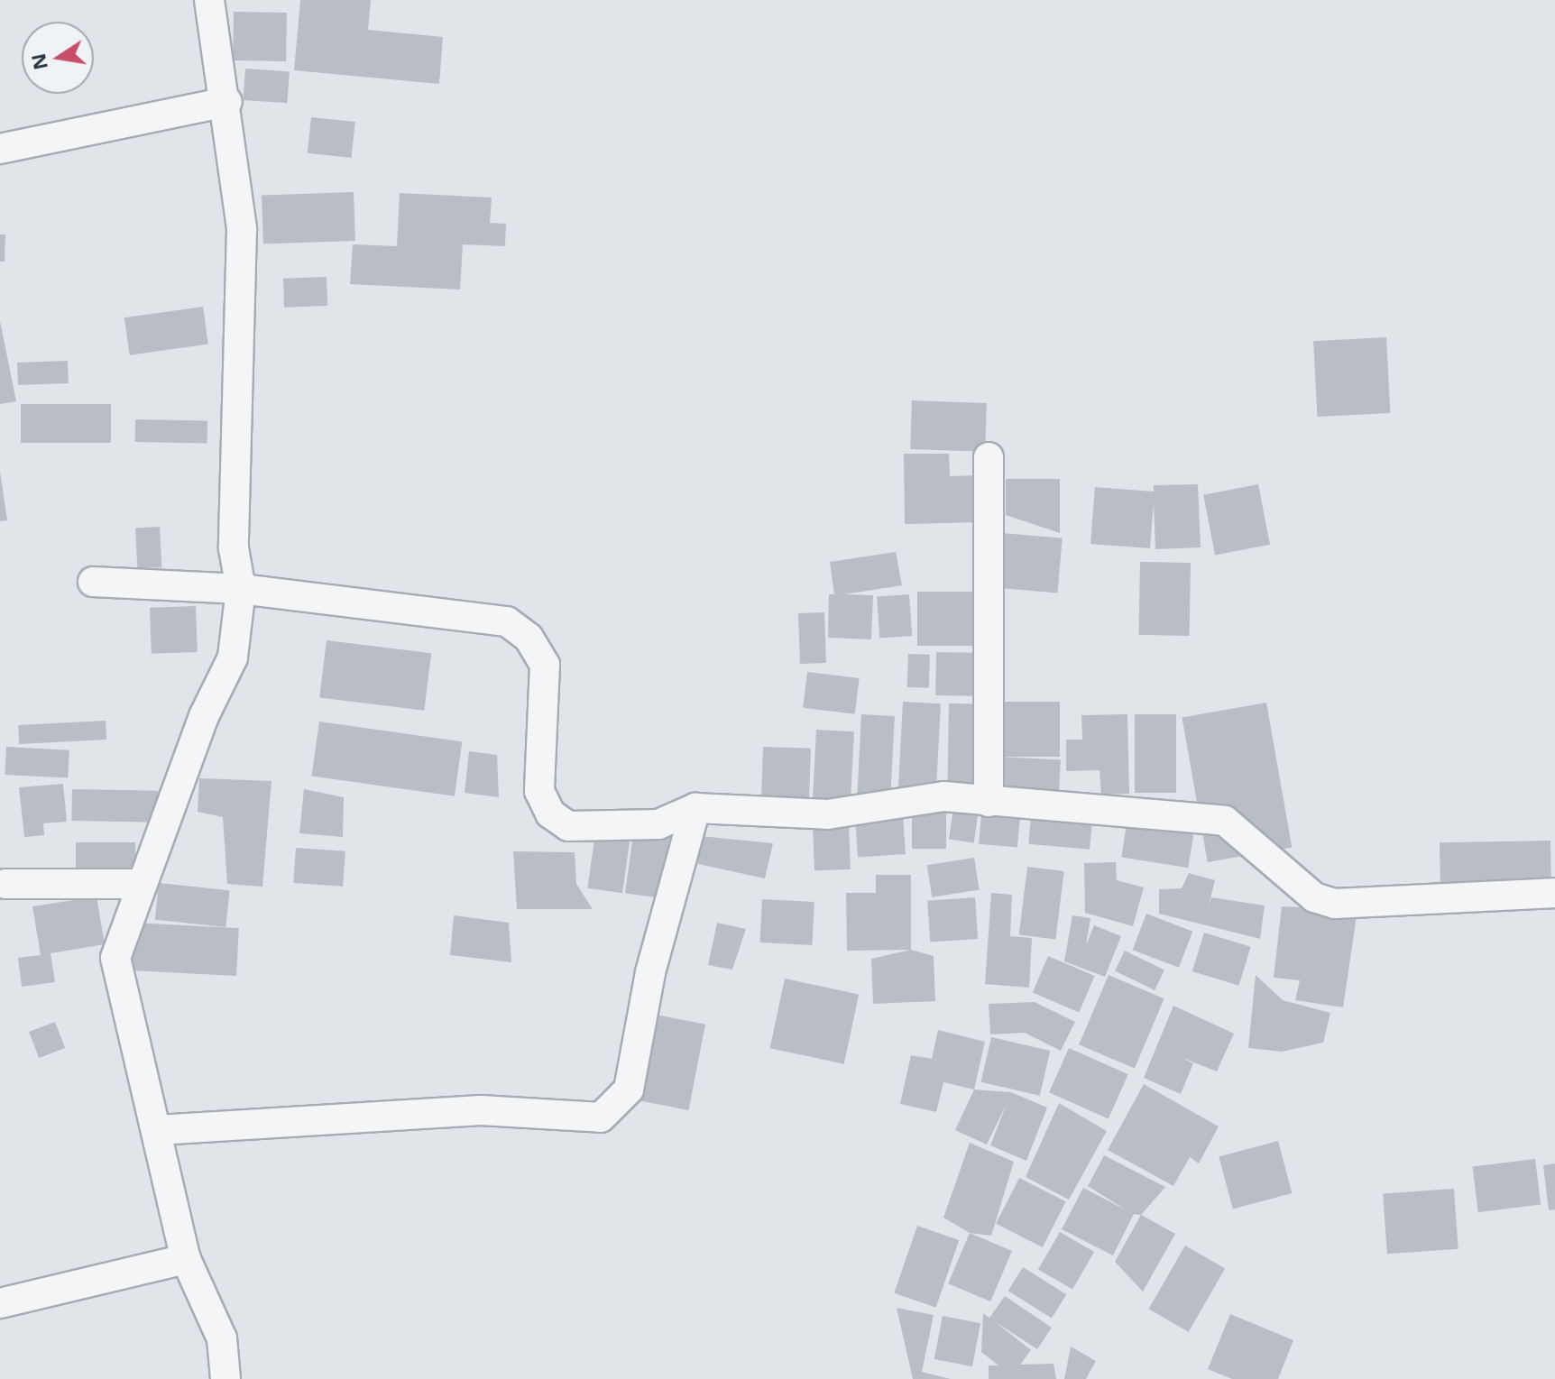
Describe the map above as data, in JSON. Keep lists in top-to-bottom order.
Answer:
{
  "north": "left"
}
